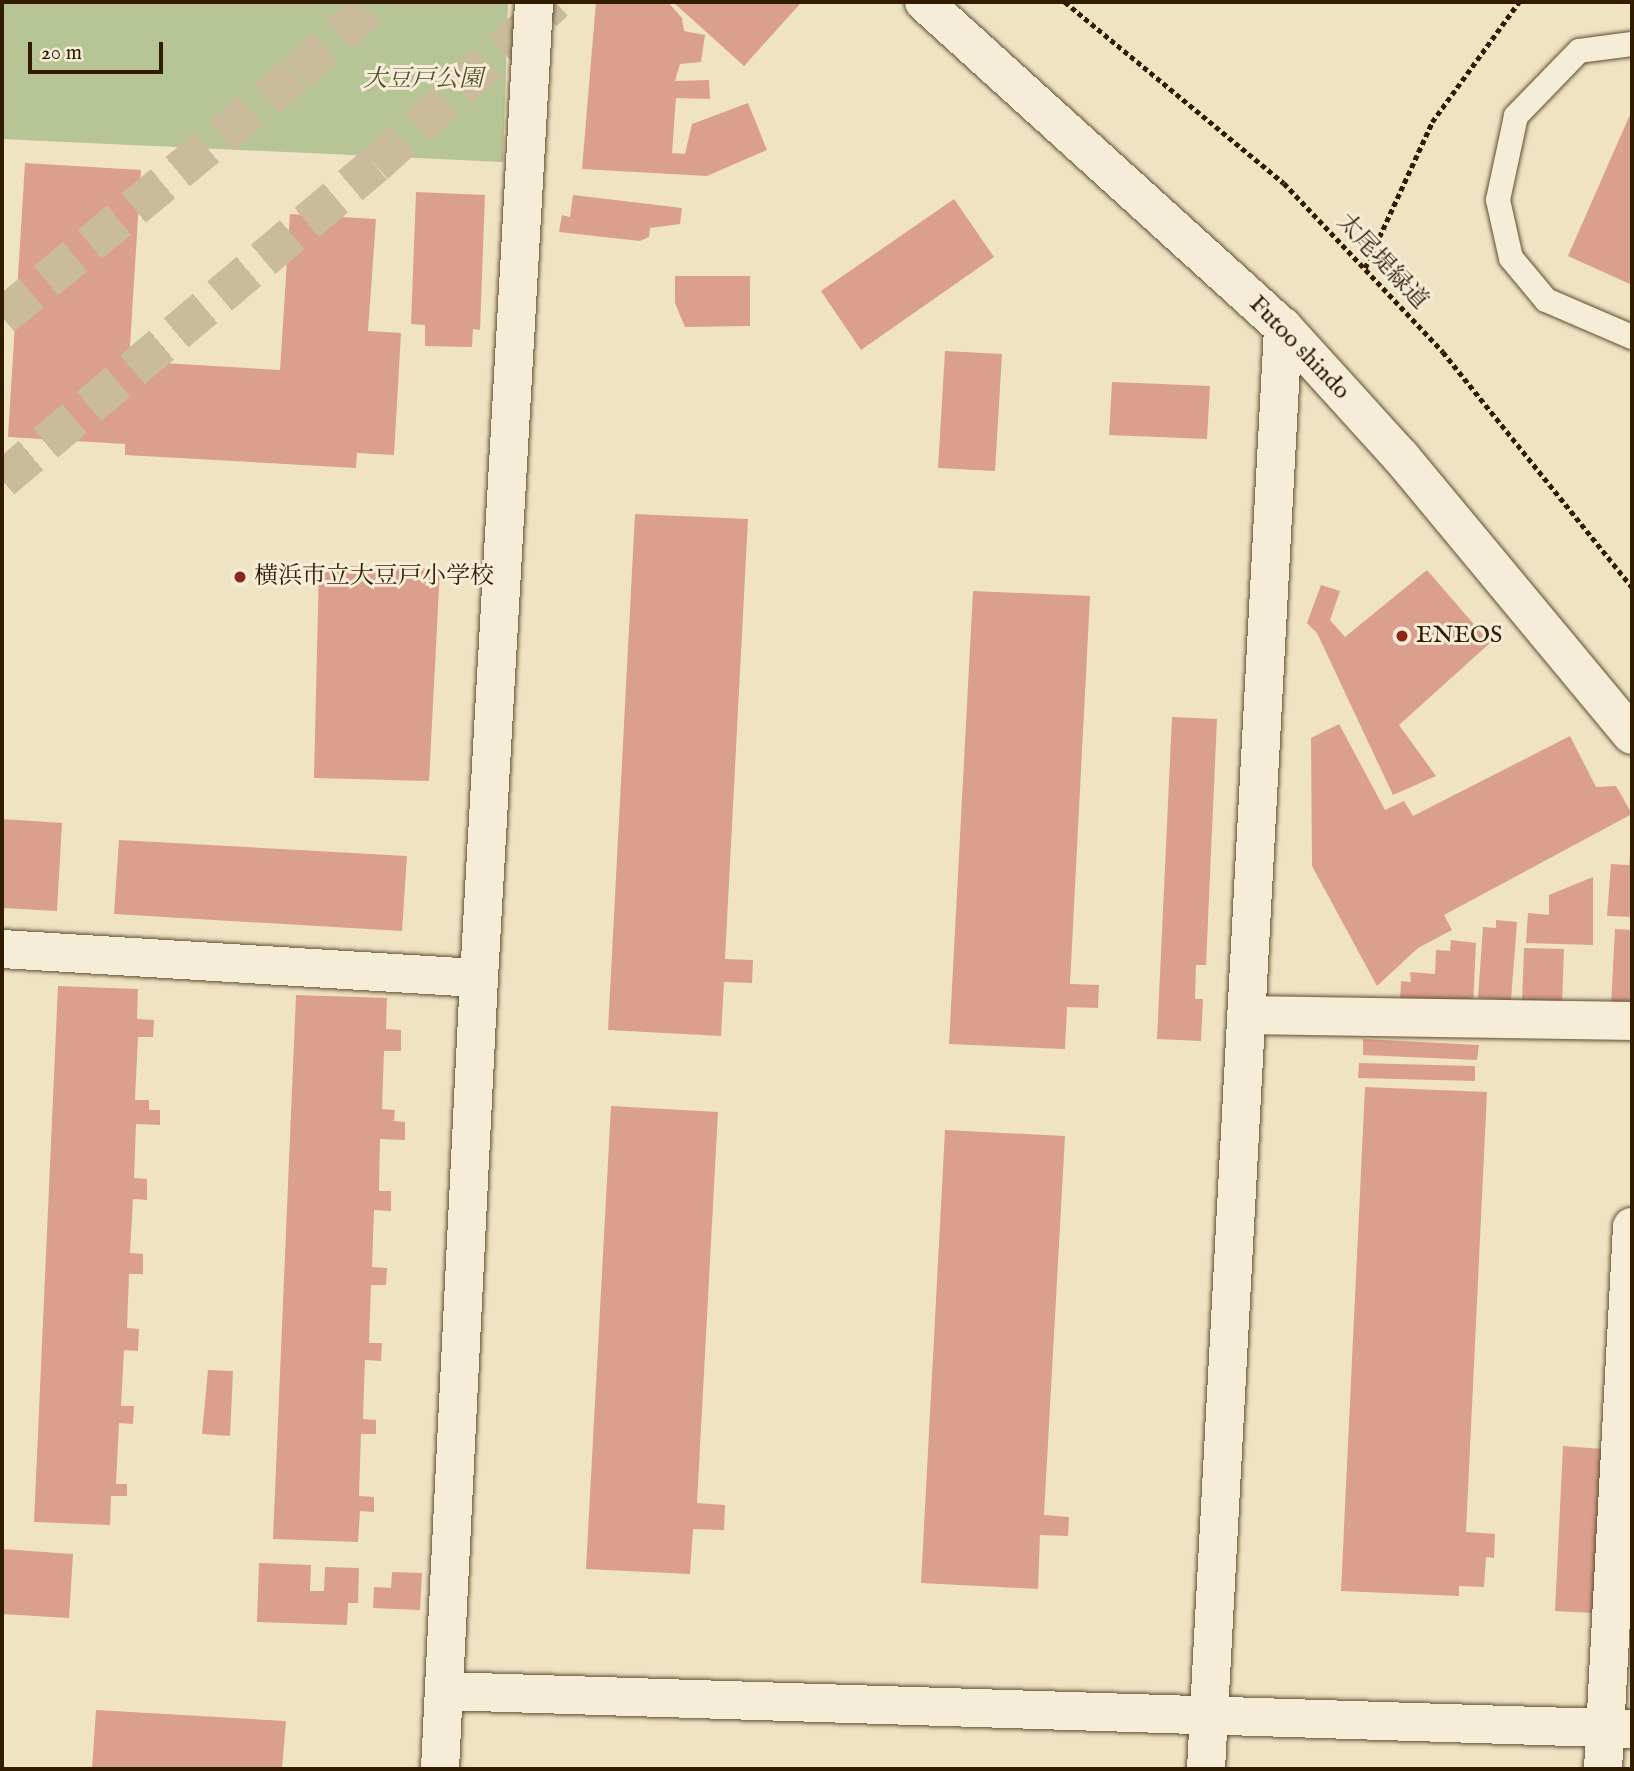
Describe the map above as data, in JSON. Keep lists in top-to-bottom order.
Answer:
{
  "streets": {
    "street": ["Futoo shindo"],
    "path": ["太尾堤緑道"]
  },
  "parks": ["大豆戸公園"],
  "places": ["横浜市立大豆戸小学校", "ENEOS"],
  "scale_bar": "20 m"
}
